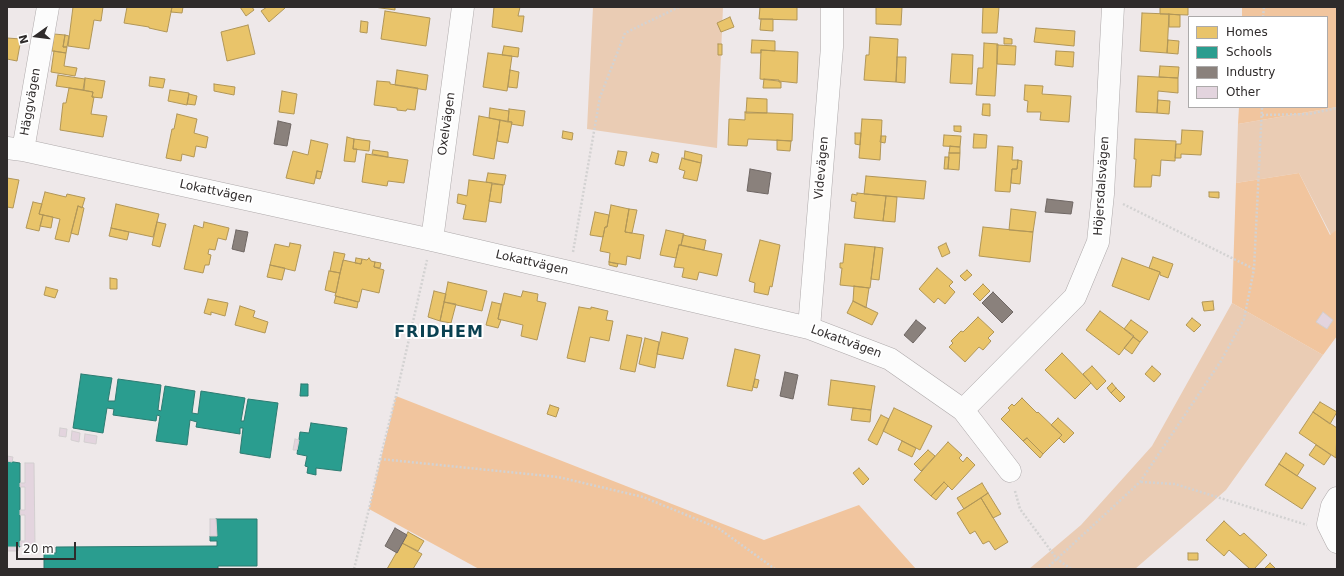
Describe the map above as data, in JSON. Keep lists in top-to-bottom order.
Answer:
{
  "streets": {
    "street": [
      "Häggvägen",
      "Oxelvägen",
      "Videvägen",
      "Höjersdalsvägen",
      "Lokattvägen"
    ]
  },
  "crossings": [
    ["Häggvägen", "Lokattvägen"],
    ["Oxelvägen", "Lokattvägen"],
    ["Videvägen", "Lokattvägen"],
    ["Höjersdalsvägen", "Lokattvägen"]
  ],
  "districts": ["FRIDHEM"],
  "legend": [
    "Homes",
    "Schools",
    "Industry",
    "Other"
  ],
  "scale_bar": "20 m",
  "north": "left"
}
